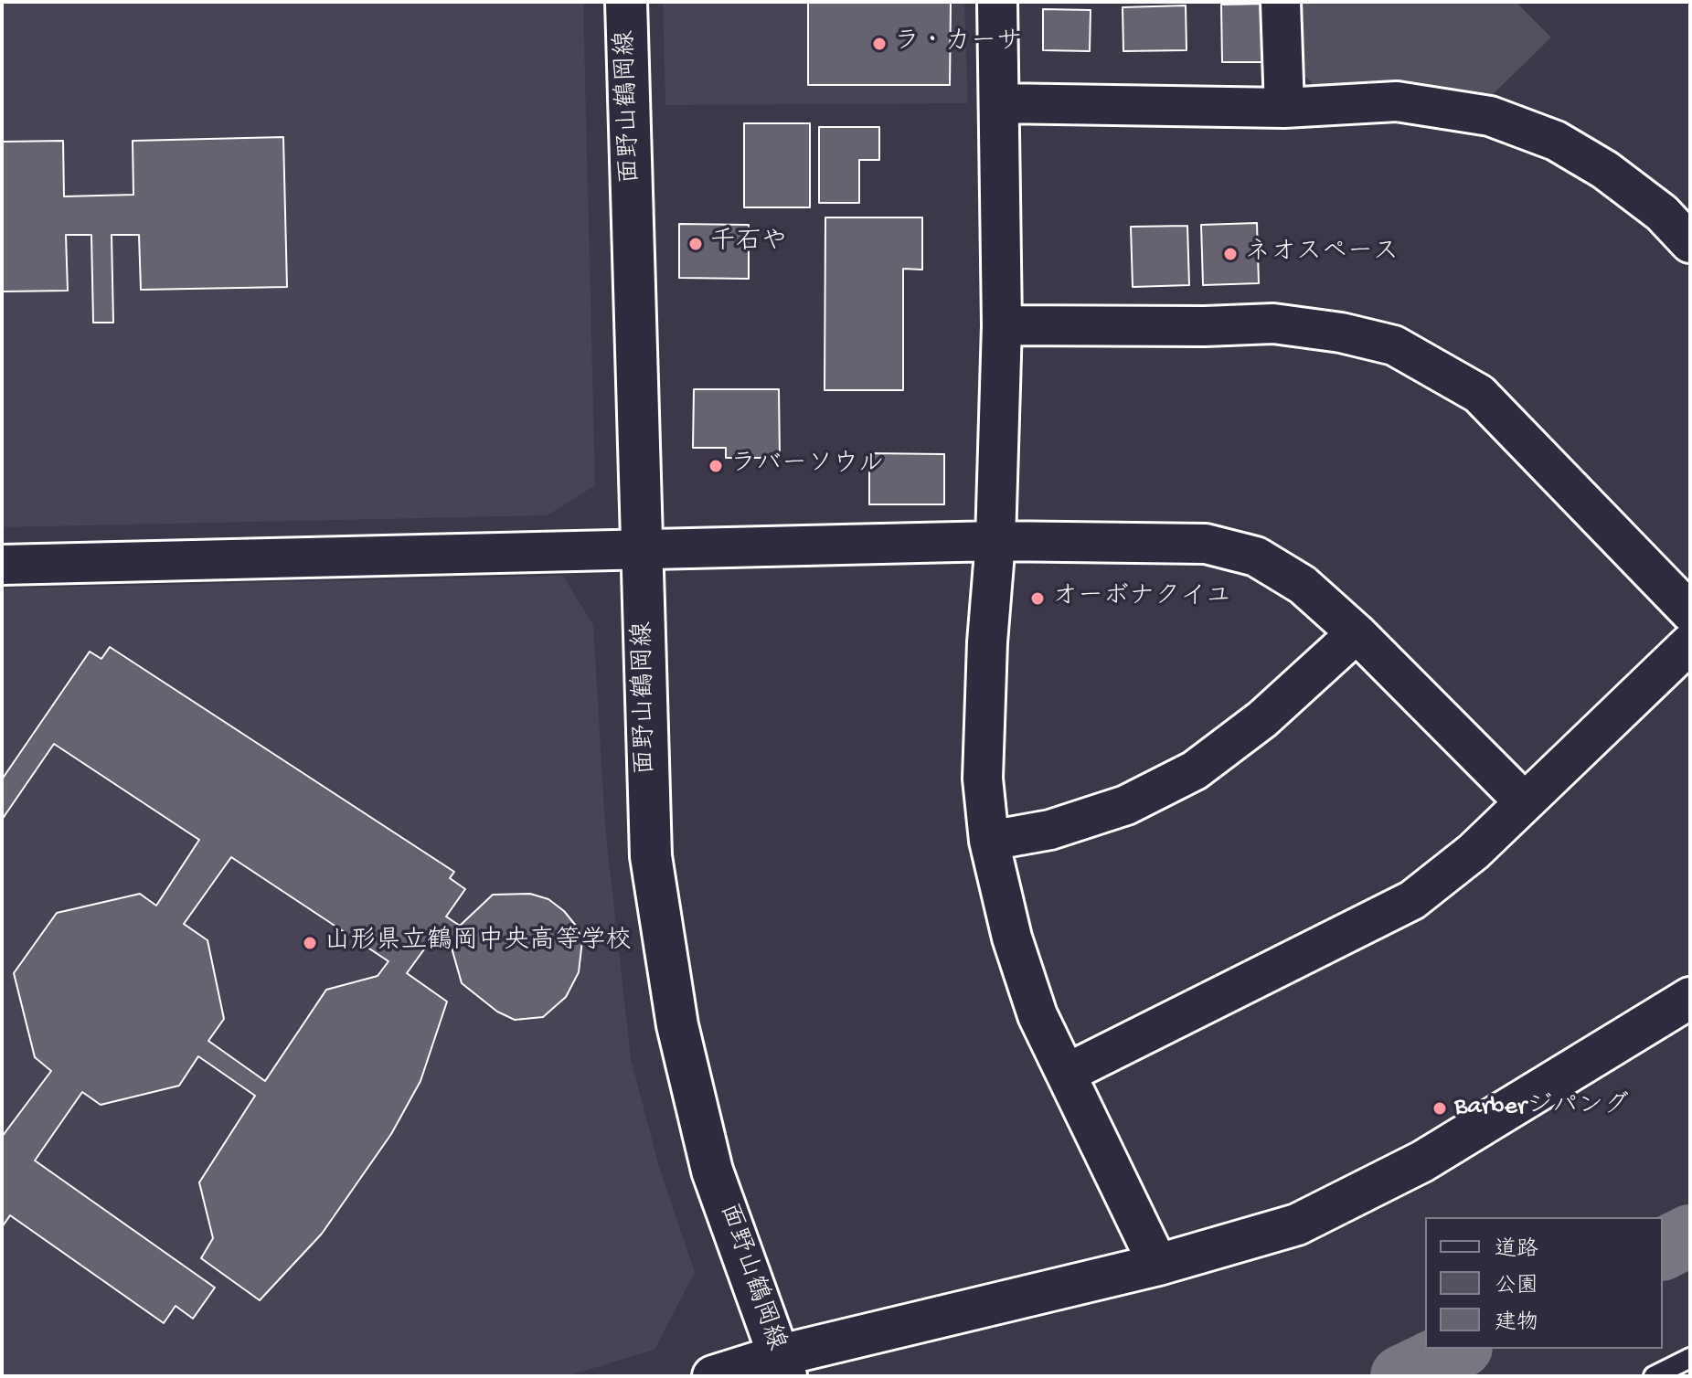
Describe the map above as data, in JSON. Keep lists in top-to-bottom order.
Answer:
{
  "streets": {
    "main road": ["面野山鶴岡線"]
  },
  "places": [
    "ラ・カーサ",
    "千石や",
    "ネオスペース",
    "ラバーソウル",
    "オーボナクイユ",
    "山形県立鶴岡中央高等学校",
    "Barberジパング"
  ],
  "legend": ["道路", "公園", "建物"]
}
